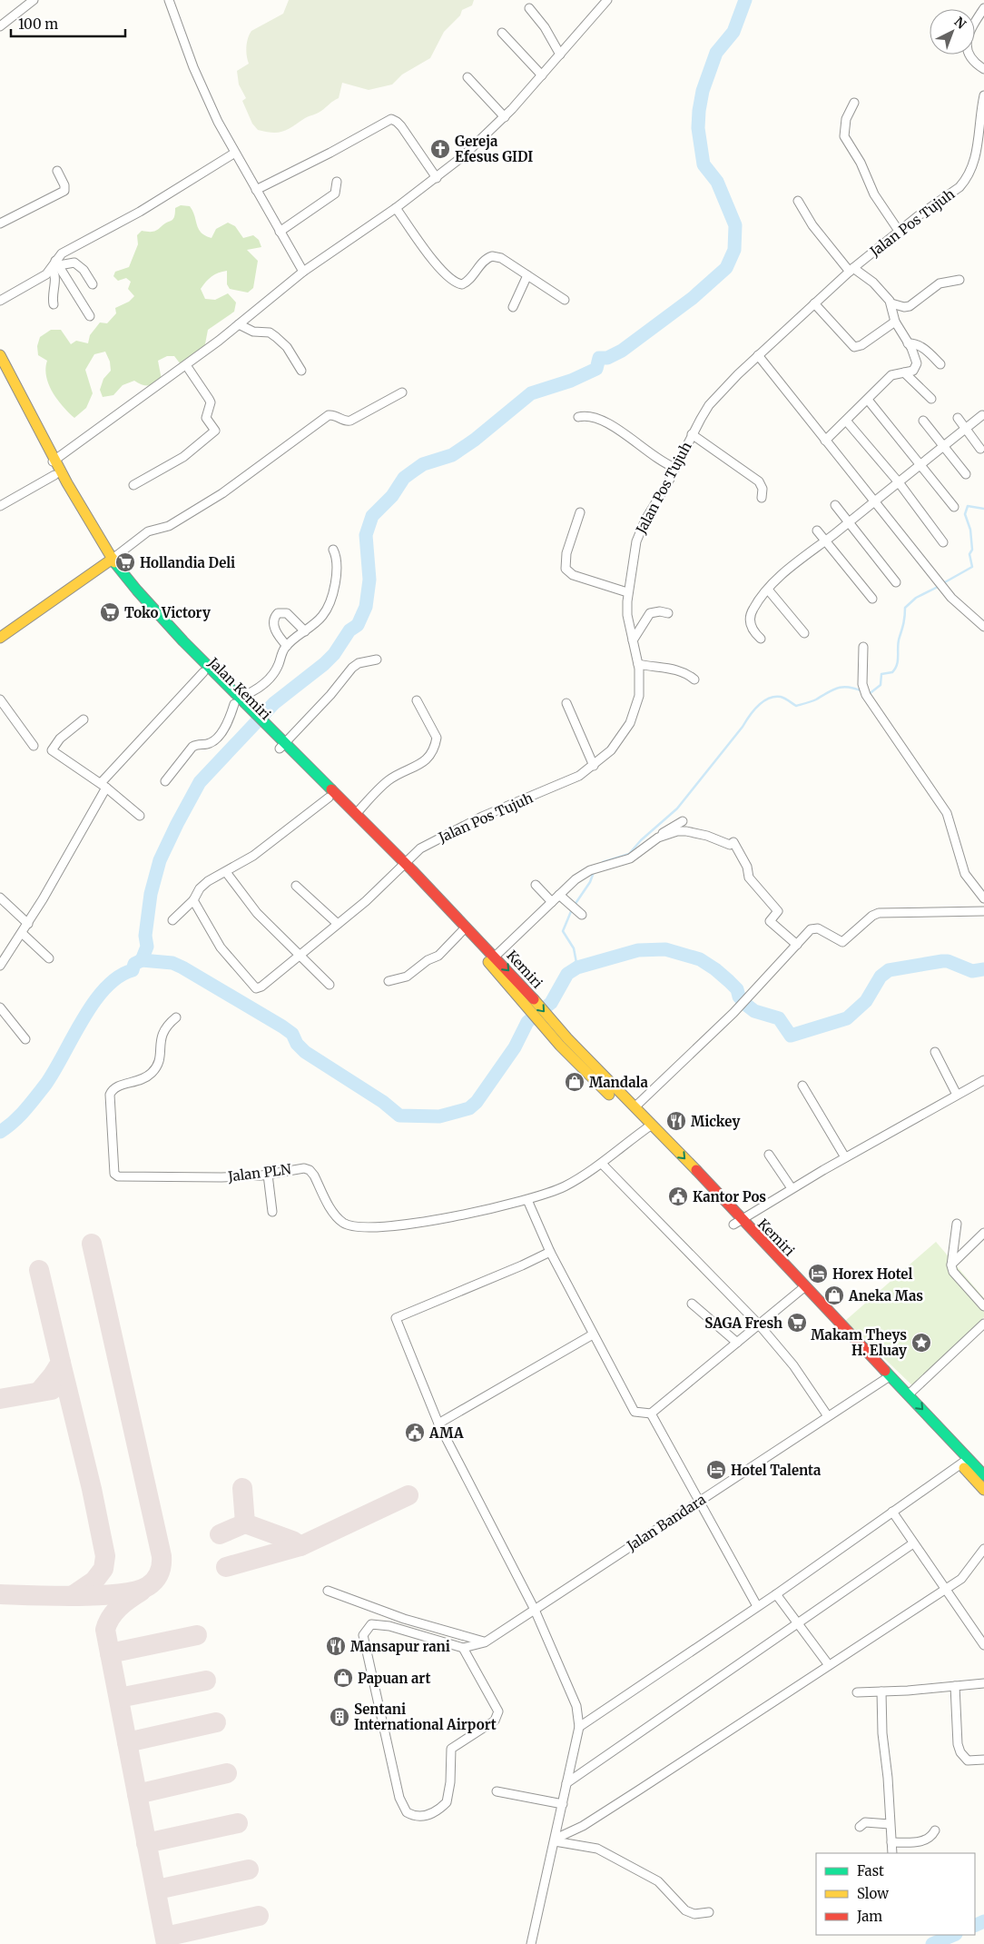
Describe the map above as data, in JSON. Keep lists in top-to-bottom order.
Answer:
{
  "streets": {
    "main road": ["Jalan Kemiri", "Kemiri"],
    "street": ["Jalan Pos Tujuh", "Jalan PLN", "Jalan Bandara"]
  },
  "crossings": [
    ["Jalan Pos Tujuh", "Jalan Kemiri"],
    ["Jalan Kemiri", "Kemiri"],
    ["Kemiri", "Jalan PLN"],
    ["Kemiri", "Jalan Bandara"]
  ],
  "places": {
    "church": ["Gereja Efesus GIDI"],
    "supermarket": ["Hollandia Deli", "Toko Victory", "SAGA Fresh"],
    "shop": ["Mandala", "Aneka Mas", "Papuan art"],
    "restaurant": ["Mickey", "Mansapur rani"],
    "public building": ["Kantor Pos", "AMA"],
    "hotel": ["Horex Hotel", "Hotel Talenta"],
    "place": ["Makam Theys H. Eluay"],
    "building": ["Sentani International Airport"]
  },
  "legend": ["Fast", "Slow", "Jam"],
  "scale_bar": "100 m",
  "north": "top right"
}
